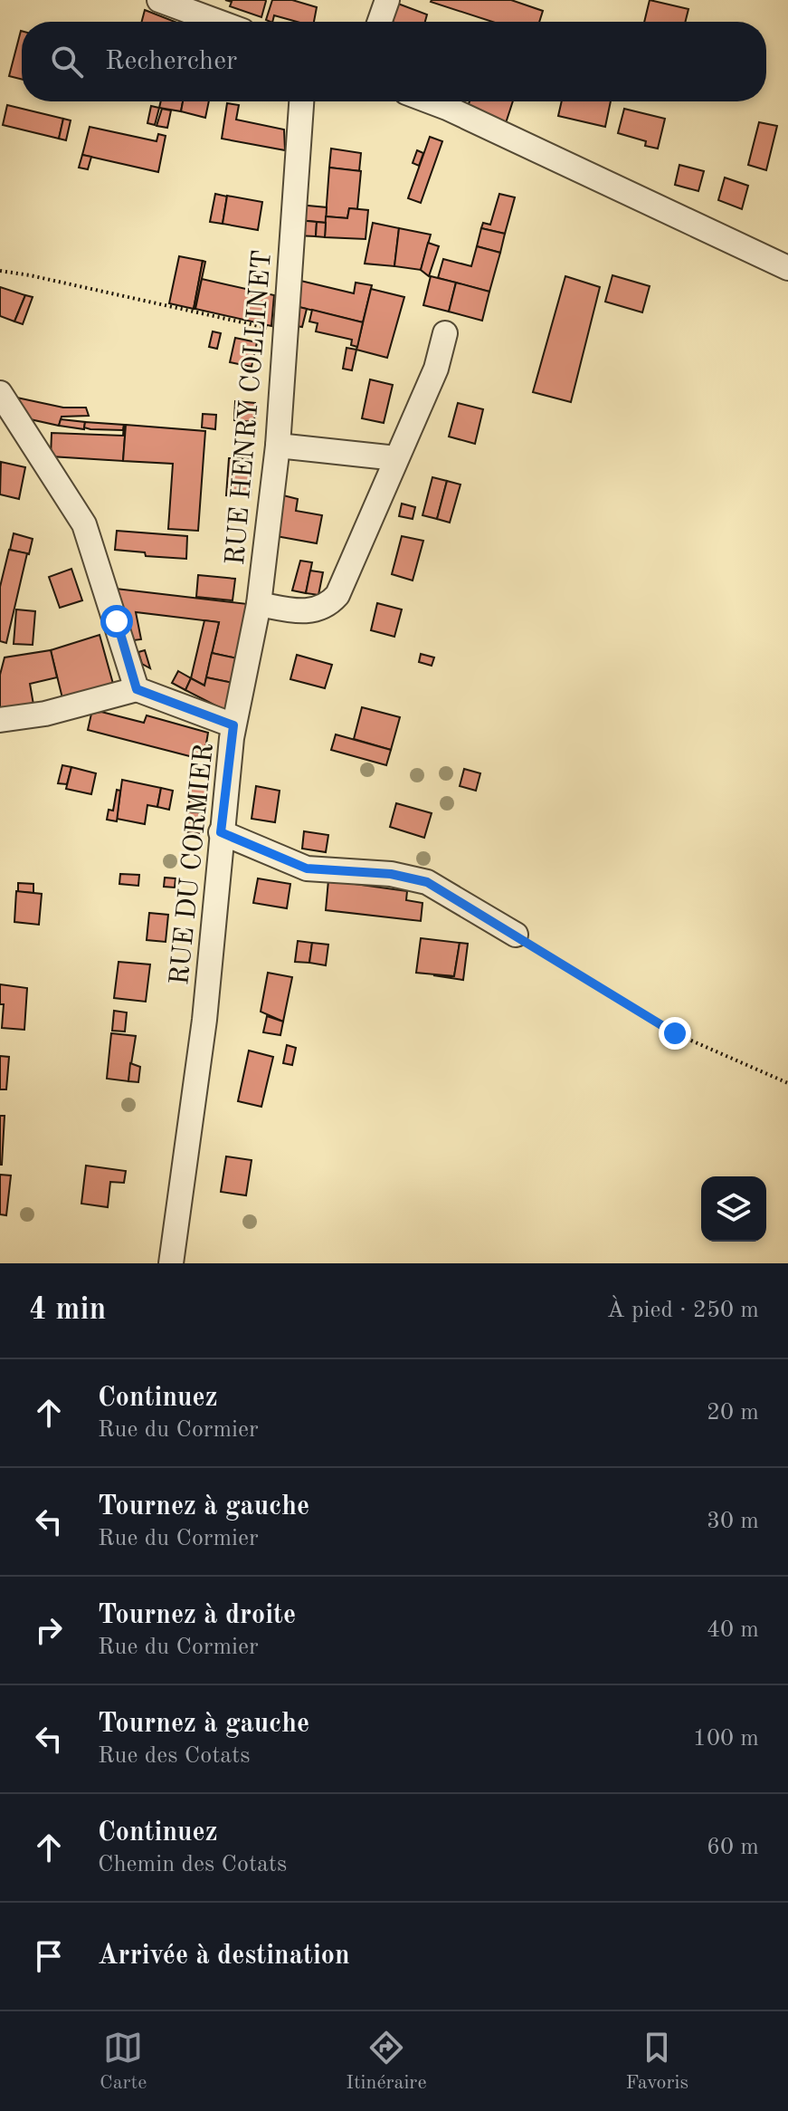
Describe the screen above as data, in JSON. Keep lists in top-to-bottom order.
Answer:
{
  "streets": {
    "street": ["RUE HENRY COLLINET", "RUE DU CORMIER"]
  },
  "crossings": [
    ["RUE HENRY COLLINET", "RUE DU CORMIER"]
  ],
  "page": {
    "search": "Rechercher",
    "heading": ["4 min", "À pied · 250 m"],
    "list": [
      ["Continuez", "Rue du Cormier", "20 m"],
      ["Tournez à gauche", "Rue du Cormier", "30 m"],
      ["Tournez à droite", "Rue du Cormier", "40 m"],
      ["Tournez à gauche", "Rue des Cotats", "100 m"],
      ["Continuez", "Chemin des Cotats", "60 m"],
      "Arrivée à destination"
    ],
    "nav": ["Carte", "Itinéraire", "Favoris"]
  }
}
